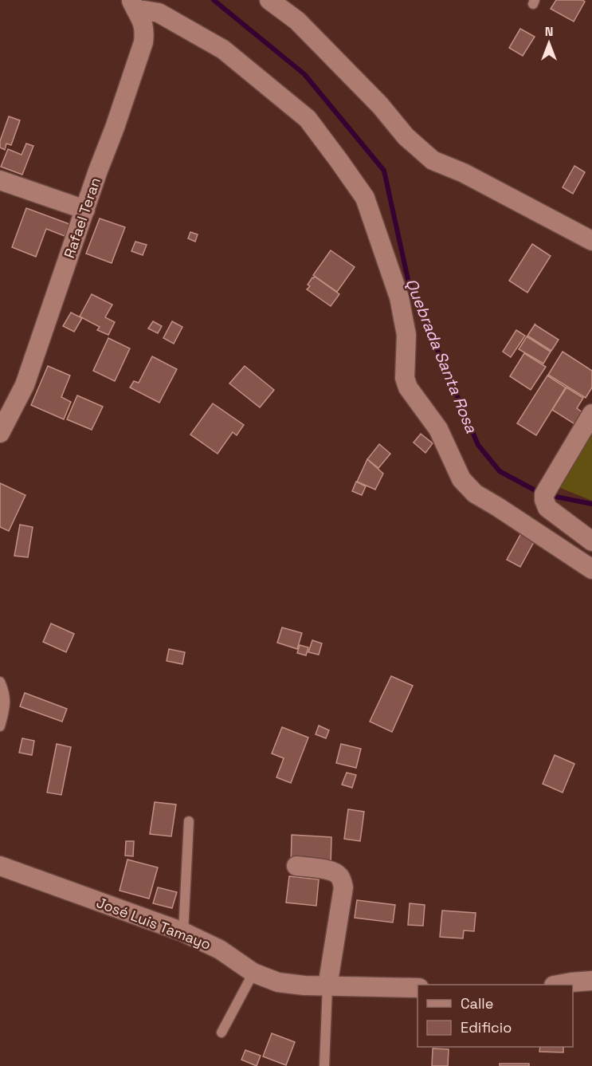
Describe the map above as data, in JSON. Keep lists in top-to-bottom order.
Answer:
{
  "streets": {
    "street": ["Rafael Teran", "José Luis Tamayo"]
  },
  "water": ["Quebrada Santa Rosa"],
  "legend": ["Calle", "Edificio"],
  "north": "top"
}
